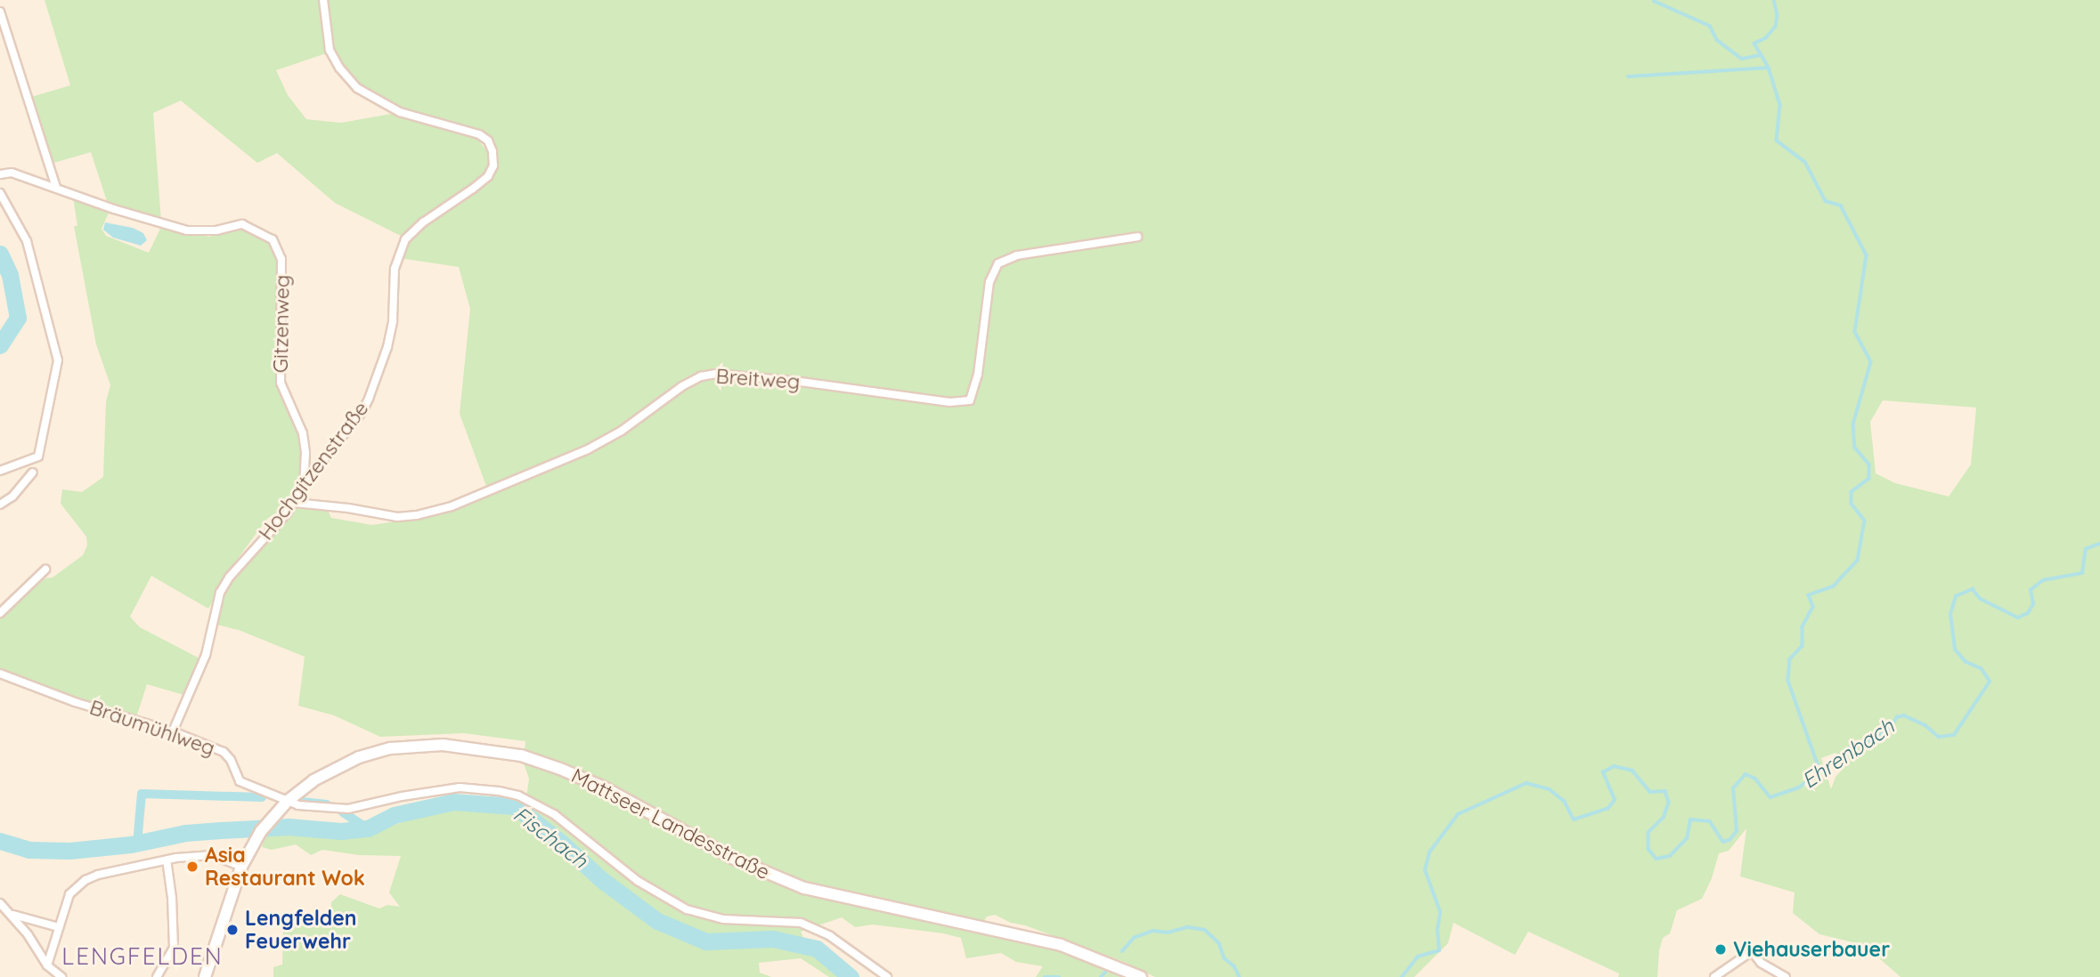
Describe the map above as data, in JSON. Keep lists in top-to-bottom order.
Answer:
{
  "streets": {
    "main road": ["Mattseer Landesstraße"],
    "street": [
      "Gitzenweg",
      "Breitweg",
      "Hochgitzenstraße",
      "Bräumühlweg"
    ]
  },
  "crossings": [
    ["Gitzenweg", "Hochgitzenstraße"],
    ["Breitweg", "Hochgitzenstraße"],
    ["Hochgitzenstraße", "Bräumühlweg"],
    ["Bräumühlweg", "Mattseer Landesstraße"]
  ],
  "districts": ["LENGFELDEN"],
  "water": ["Ehrenbach", "Fischach"],
  "places": ["Asia Restaurant Wok", "Lengfelden Feuerwehr", "Viehauserbauer"]
}
